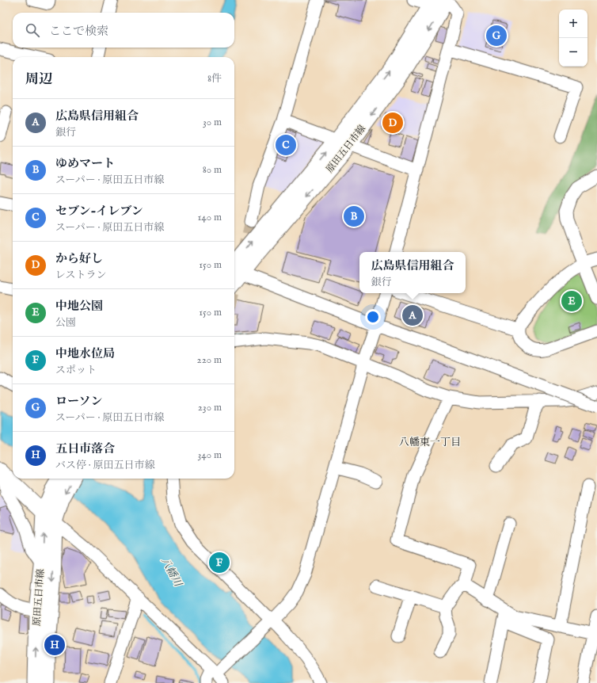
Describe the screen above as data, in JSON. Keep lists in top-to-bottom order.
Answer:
{
  "streets": {
    "main road": ["原田五日市線"]
  },
  "districts": ["八幡東一丁目"],
  "water": ["八幡川"],
  "page": {
    "map_buttons": ["+", "−"],
    "search": "ここで検索",
    "pins": [
      "G",
      "D",
      "C",
      "B",
      "E",
      "A",
      "F",
      "H"
    ],
    "heading": ["周辺", "8件"],
    "list": [
      {
        "mark": "A",
        "name": "広島県信用組合",
        "note": "銀行",
        "value": "30 m"
      },
      {
        "mark": "B",
        "name": "ゆめマート",
        "note": "スーパー · 原田五日市線",
        "value": "80 m"
      },
      {
        "mark": "C",
        "name": "セブン-イレブン",
        "note": "スーパー · 原田五日市線",
        "value": "140 m"
      },
      {
        "mark": "D",
        "name": "から好し",
        "note": "レストラン",
        "value": "150 m"
      },
      {
        "mark": "E",
        "name": "中地公園",
        "note": "公園",
        "value": "150 m"
      },
      {
        "mark": "F",
        "name": "中地水位局",
        "note": "スポット",
        "value": "220 m"
      },
      {
        "mark": "G",
        "name": "ローソン",
        "note": "スーパー · 原田五日市線",
        "value": "230 m"
      },
      {
        "mark": "H",
        "name": "五日市落合",
        "note": "バス停 · 原田五日市線",
        "value": "340 m"
      }
    ],
    "popup": ["広島県信用組合", "銀行"]
  }
}
